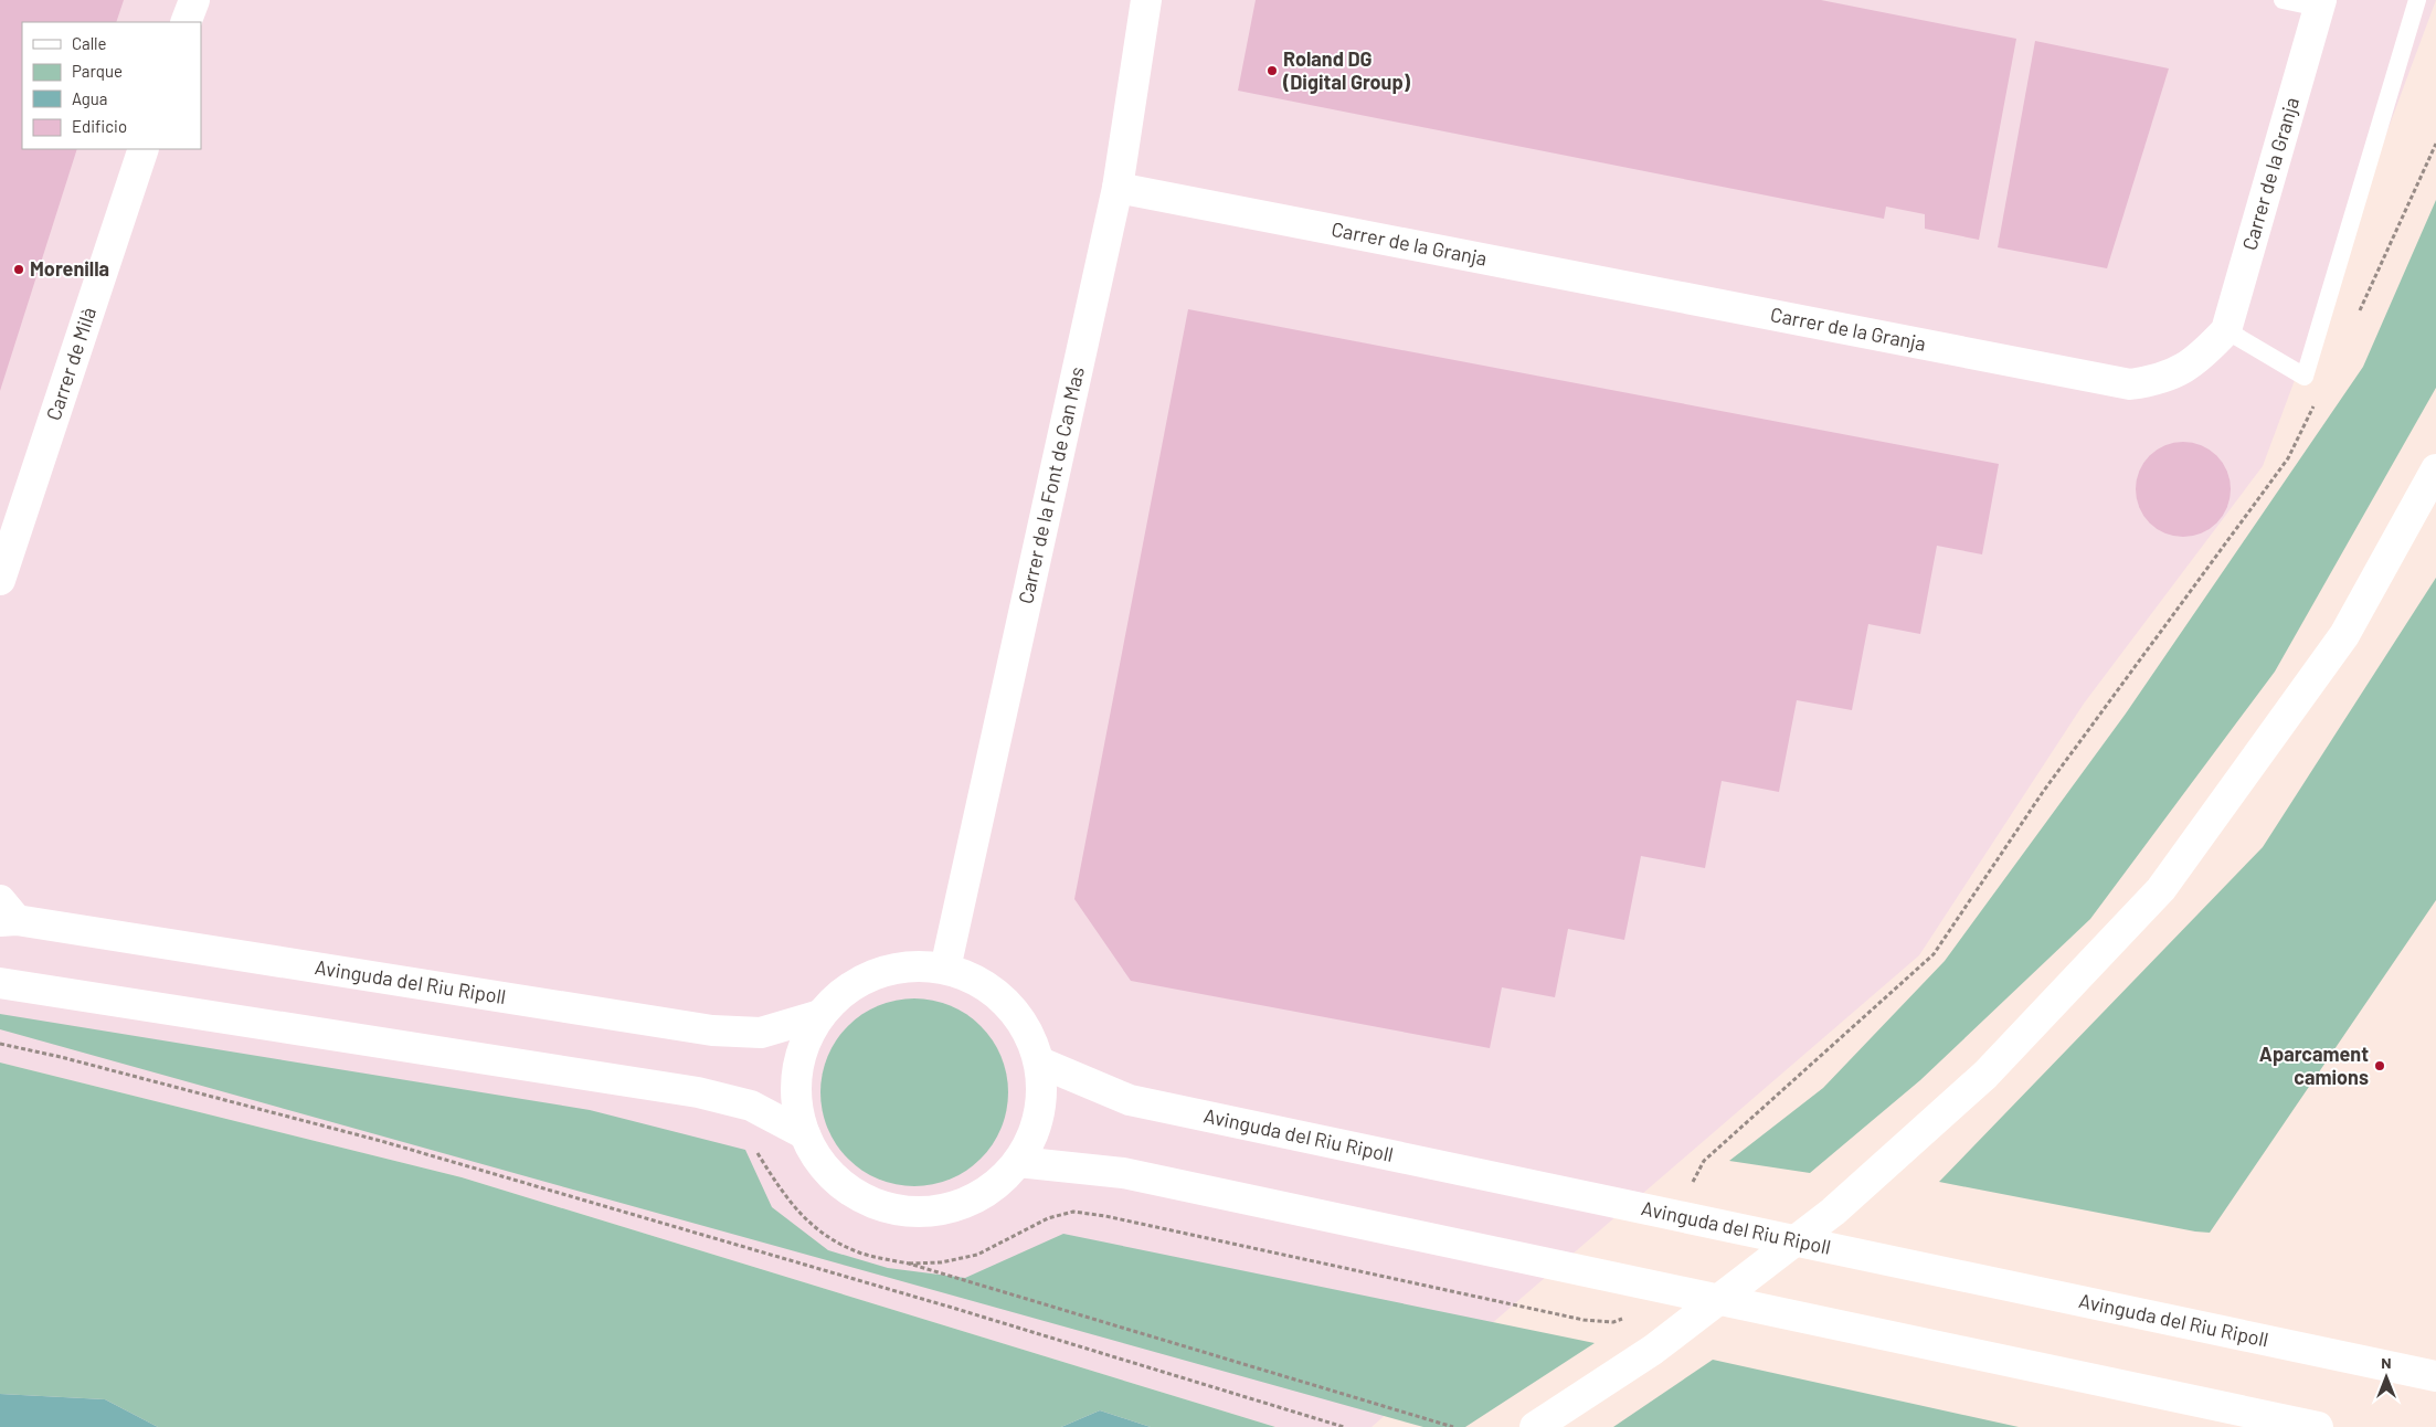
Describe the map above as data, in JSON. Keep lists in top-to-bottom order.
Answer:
{
  "streets": {
    "street": [
      "Carrer de la Granja",
      "Carrer de Milà",
      "Carrer de la Font de Can Mas",
      "Avinguda del Riu Ripoll"
    ]
  },
  "crossings": [
    ["Carrer de la Granja", "Carrer de la Font de Can Mas"]
  ],
  "places": ["Roland DG (Digital Group)", "Morenilla", "Aparcament camions"],
  "legend": [
    "Calle",
    "Parque",
    "Agua",
    "Edificio"
  ],
  "north": "top"
}
